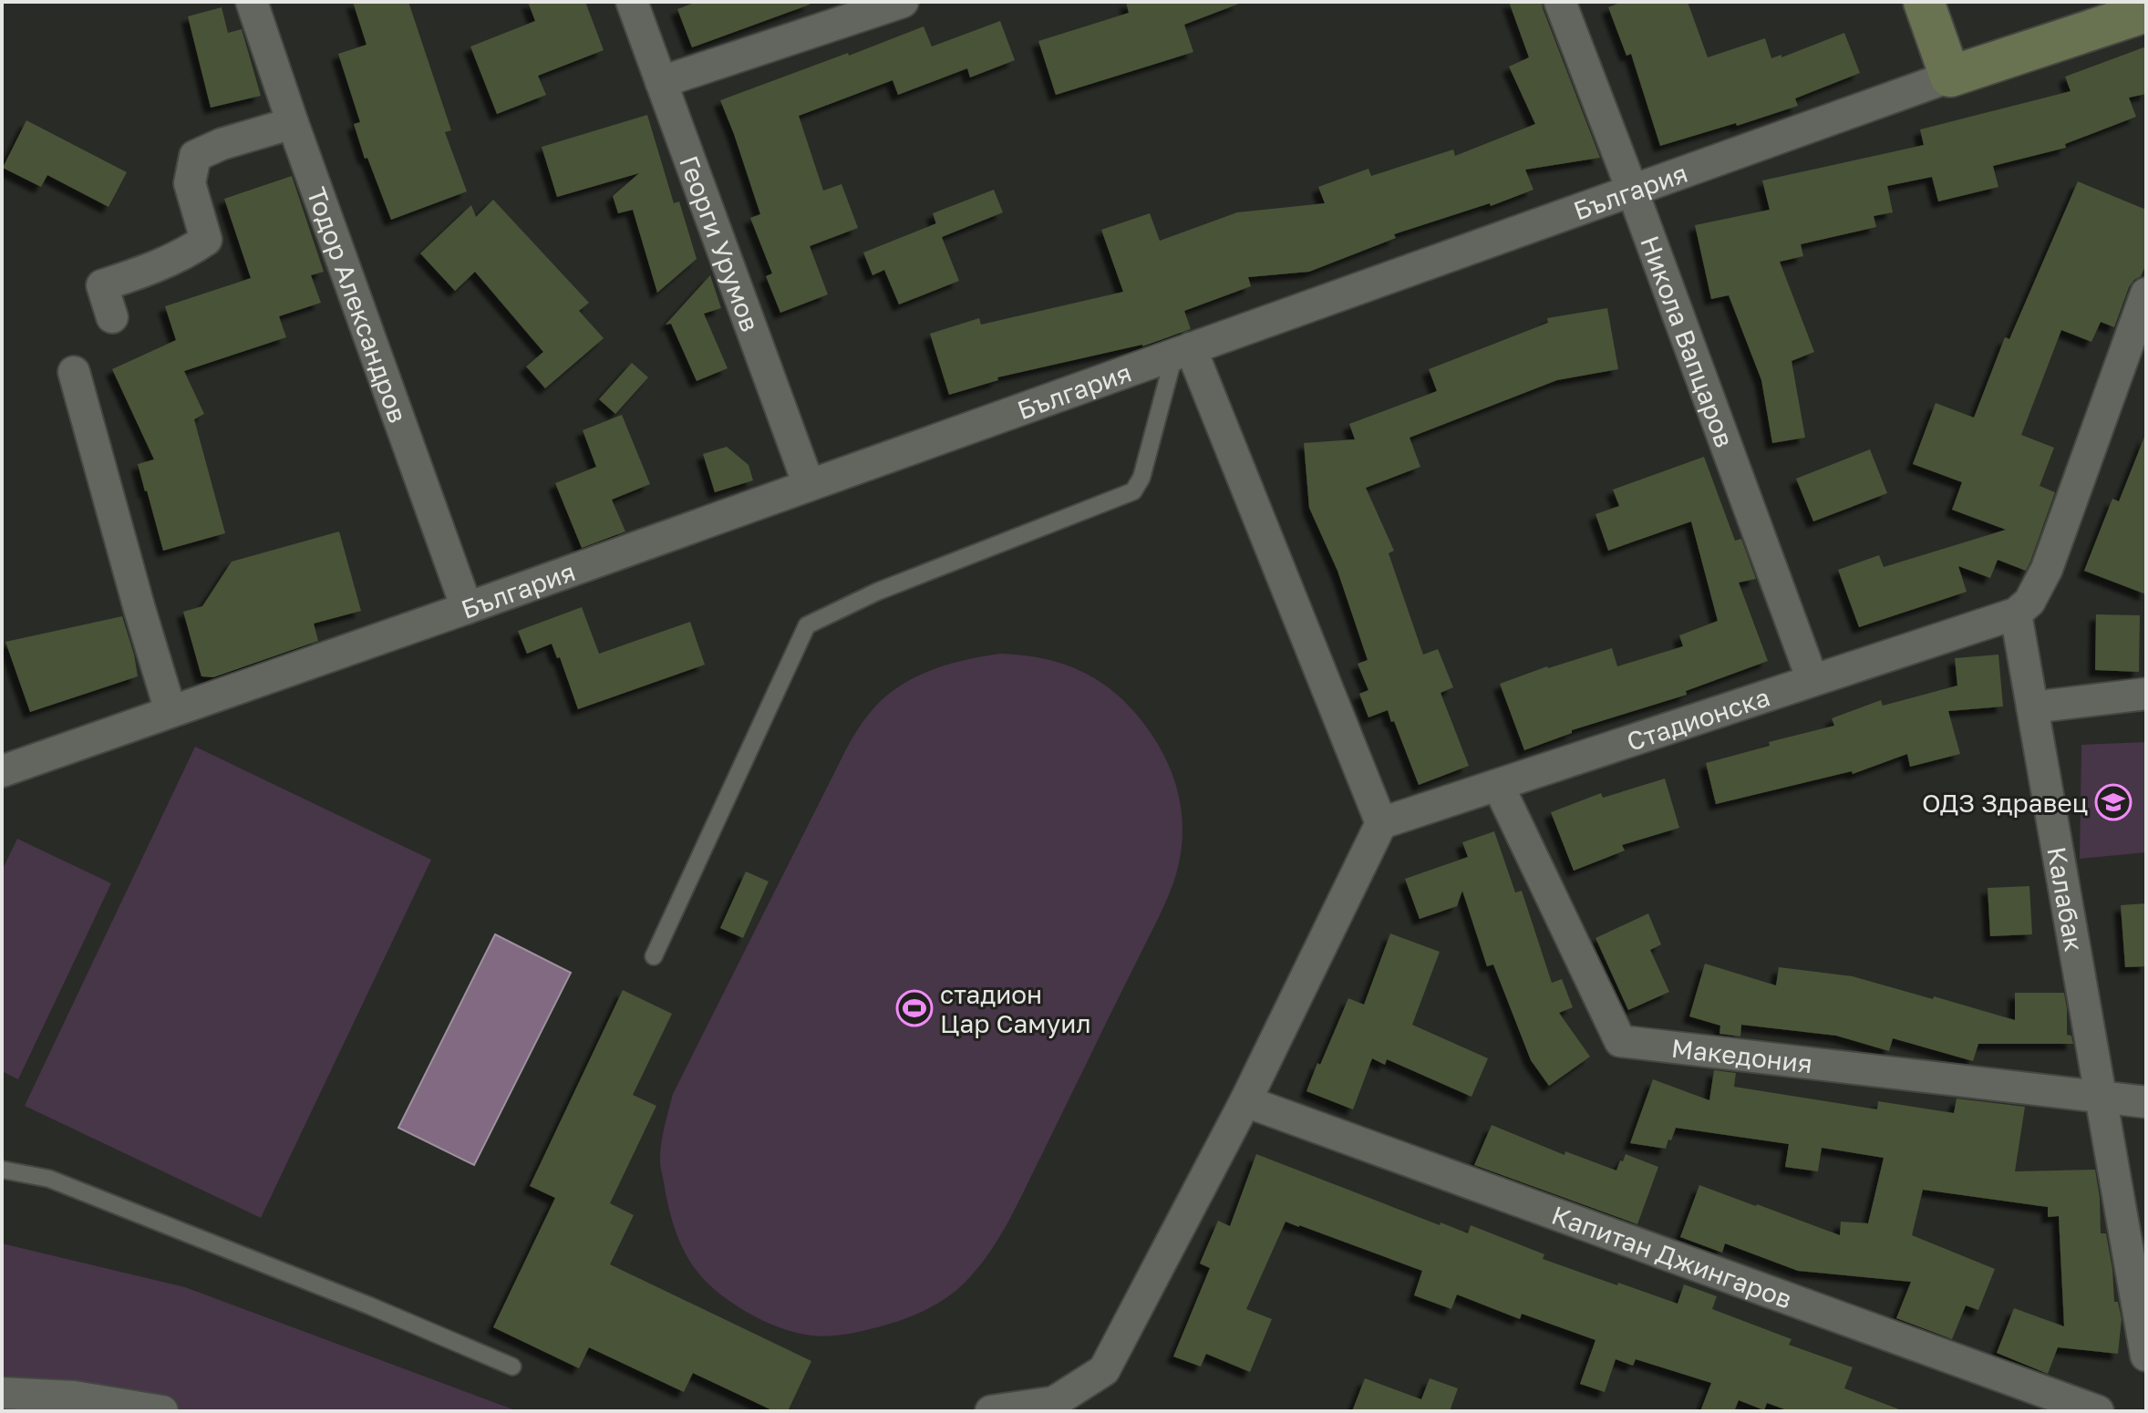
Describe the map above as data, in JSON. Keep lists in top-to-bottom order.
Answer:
{
  "streets": {
    "street": [
      "България",
      "Георги Урумов",
      "Тодор Александров",
      "Никола Вапцаров",
      "Стадионска",
      "Калабак",
      "Македония",
      "Капитан Джингаров"
    ]
  },
  "crossings": [
    ["България", "Георги Урумов"],
    ["България", "Тодор Александров"],
    ["България", "Никола Вапцаров"],
    ["Никола Вапцаров", "Стадионска"],
    ["Стадионска", "Калабак"],
    ["Стадионска", "Македония"],
    ["Калабак", "Македония"]
  ],
  "places": {
    "school or university": ["ОДЗ Здравец"],
    "sports": ["стадион Цар Самуил"]
  }
}
